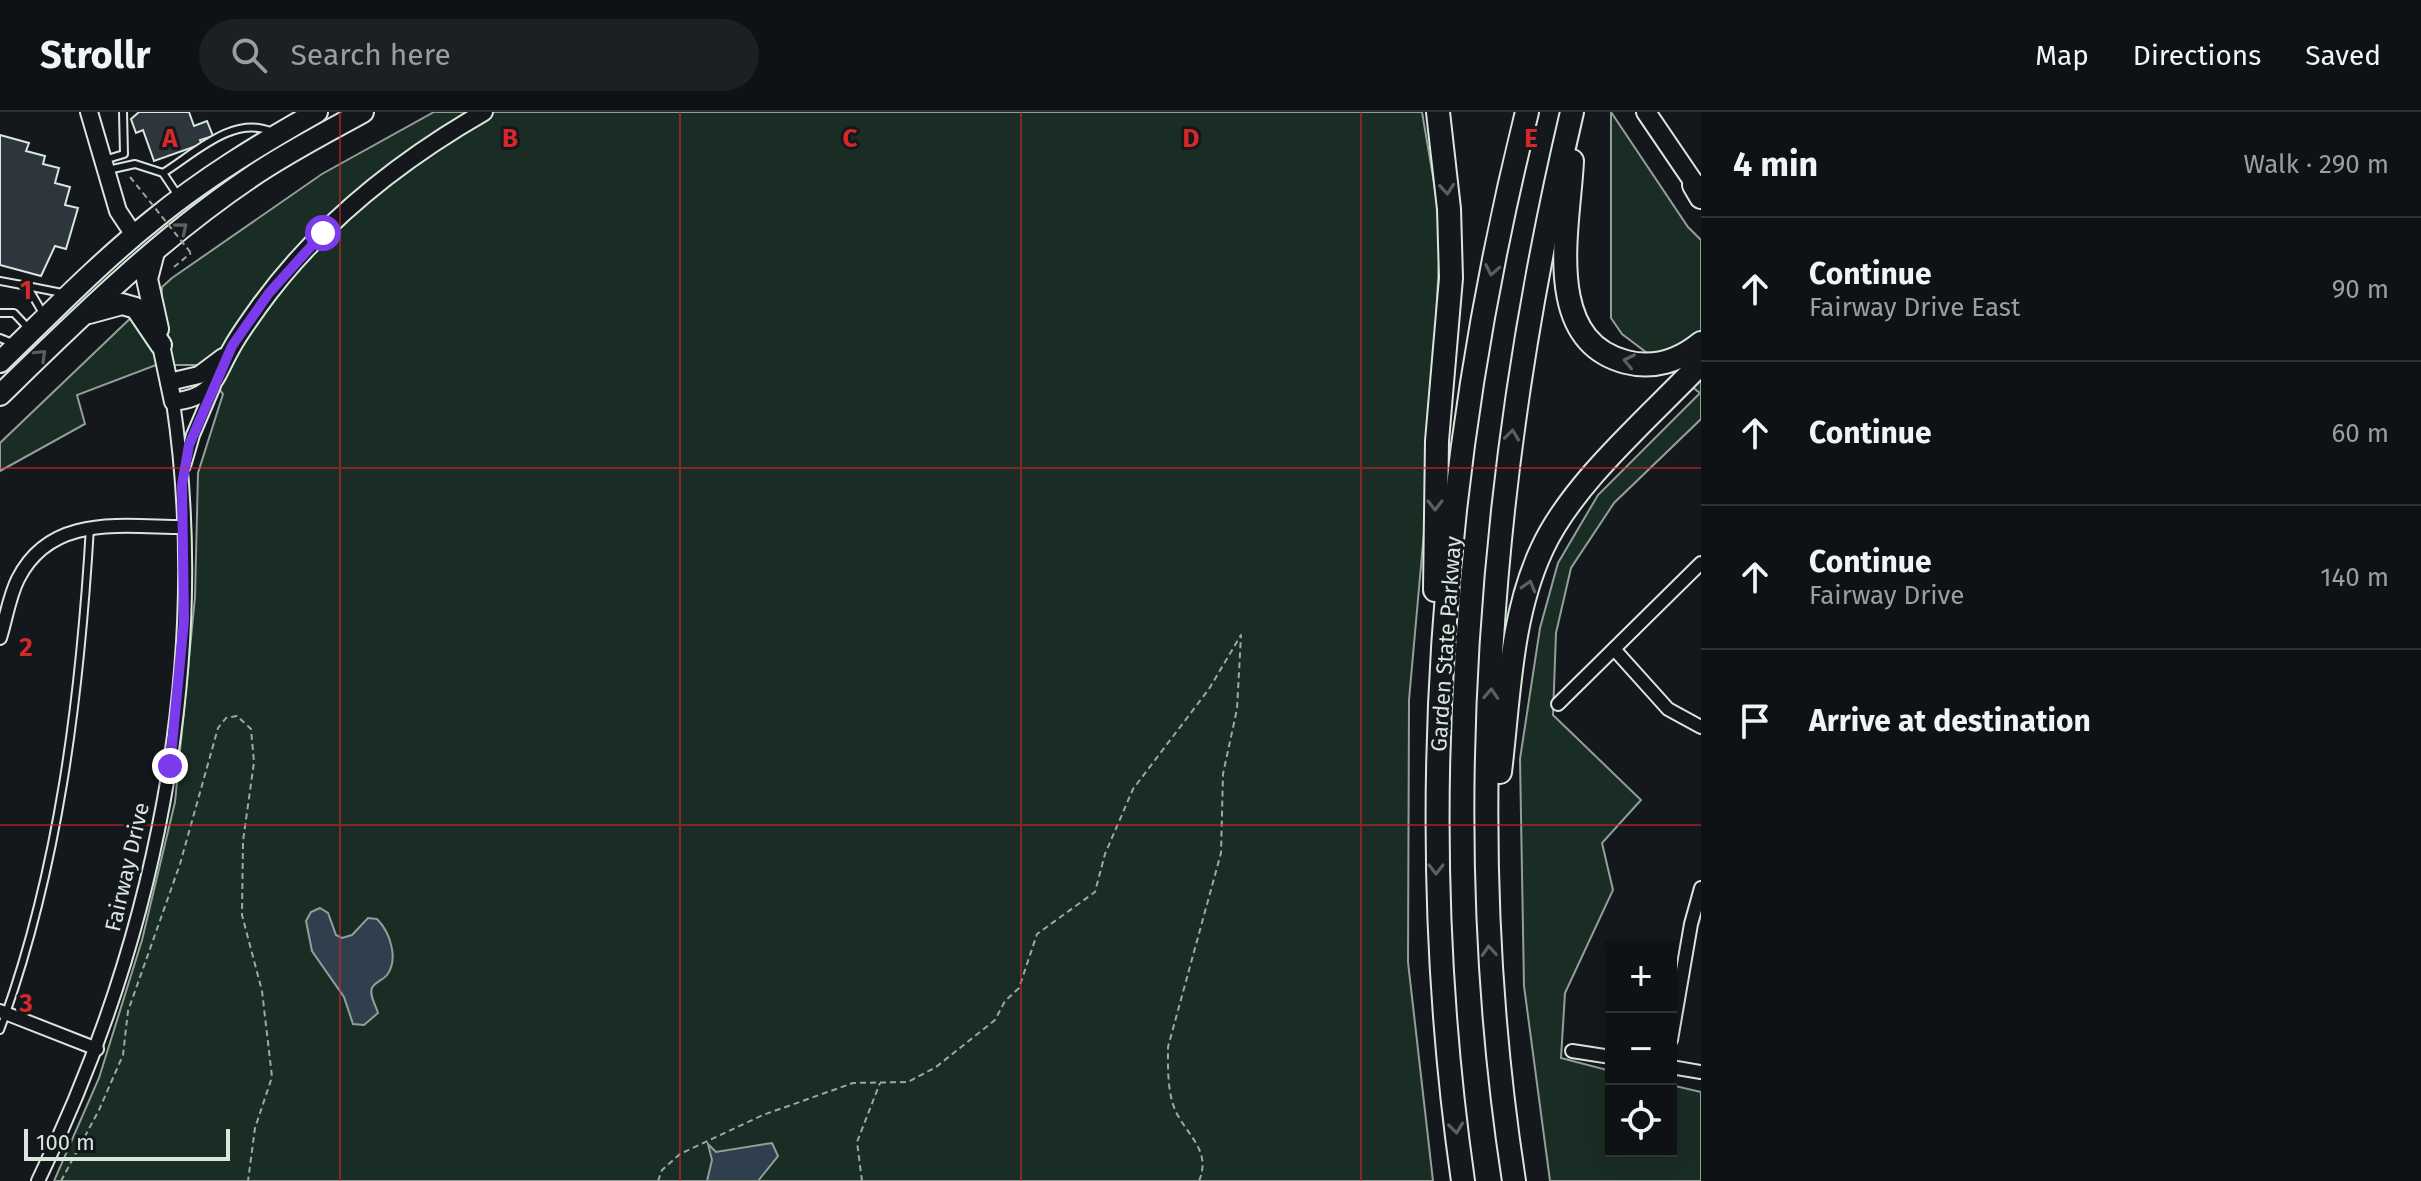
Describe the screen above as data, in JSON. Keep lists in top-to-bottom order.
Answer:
{
  "streets": {
    "highway": ["Garden State Parkway"],
    "street": ["Fairway Drive"]
  },
  "scale_bar": "100 m",
  "page": {
    "header": "Strollr",
    "search": "Search here",
    "nav": ["Map", "Directions", "Saved"],
    "heading": ["4 min", "Walk · 290 m"],
    "list": [
      ["Continue", "Fairway Drive East", "90 m"],
      ["Continue", "60 m"],
      ["Continue", "Fairway Drive", "140 m"],
      "Arrive at destination"
    ],
    "map_buttons": ["+", "−"],
    "scale": "100 m"
  },
  "grid": {
    "columns": [
      "A",
      "B",
      "C",
      "D",
      "E"
    ],
    "rows": ["1", "2", "3"]
  }
}
